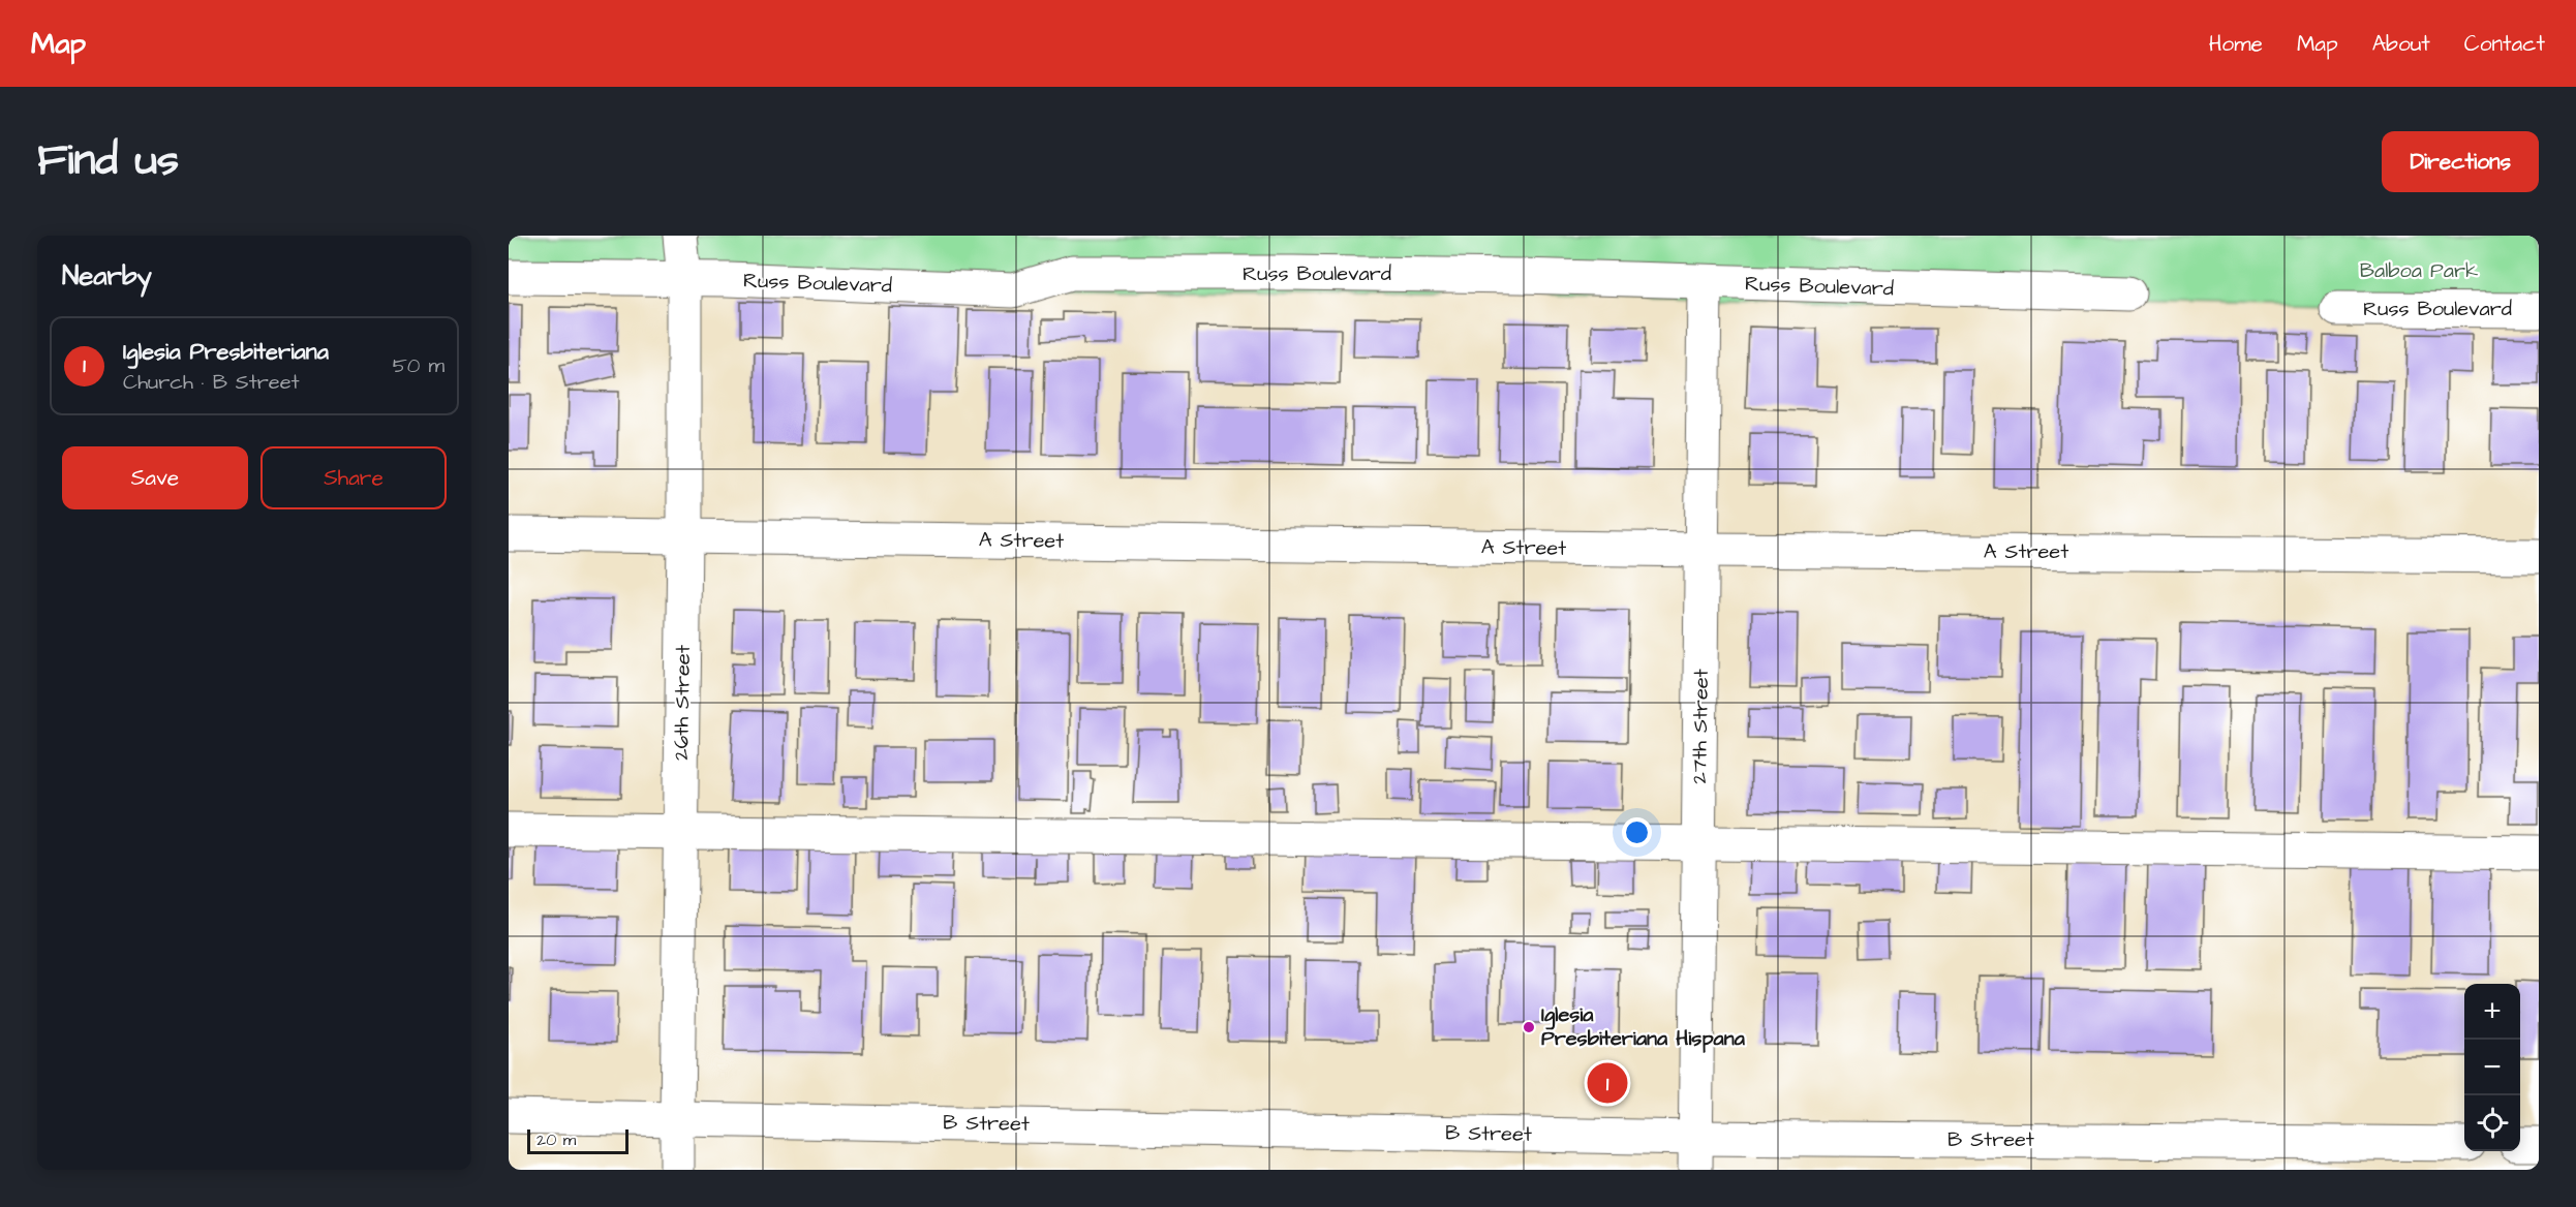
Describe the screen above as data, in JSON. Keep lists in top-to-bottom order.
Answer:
{
  "streets": {
    "street": [
      "Russ Boulevard",
      "A Street",
      "26th Street",
      "27th Street",
      "B Street"
    ]
  },
  "crossings": [
    ["Russ Boulevard", "26th Street"],
    ["Russ Boulevard", "27th Street"],
    ["A Street", "26th Street"],
    ["A Street", "27th Street"],
    ["26th Street", "B Street"],
    ["27th Street", "B Street"]
  ],
  "parks": ["Balboa Park"],
  "places": ["Iglesia Presbiteriana Hispana"],
  "scale_bar": "20 m",
  "page": {
    "header": "Map",
    "nav": [
      "Home",
      "Map",
      "About",
      "Contact"
    ],
    "title": "Find us",
    "buttons": [
      "Directions",
      ["Save", "Share"]
    ],
    "heading": "Nearby",
    "list": [
      {
        "mark": "1",
        "name": "Iglesia Presbiteriana",
        "note": "Church · B Street",
        "value": "50 m"
      }
    ],
    "map_buttons": ["+", "−"],
    "pins": "1",
    "scale": "20 m"
  }
}
